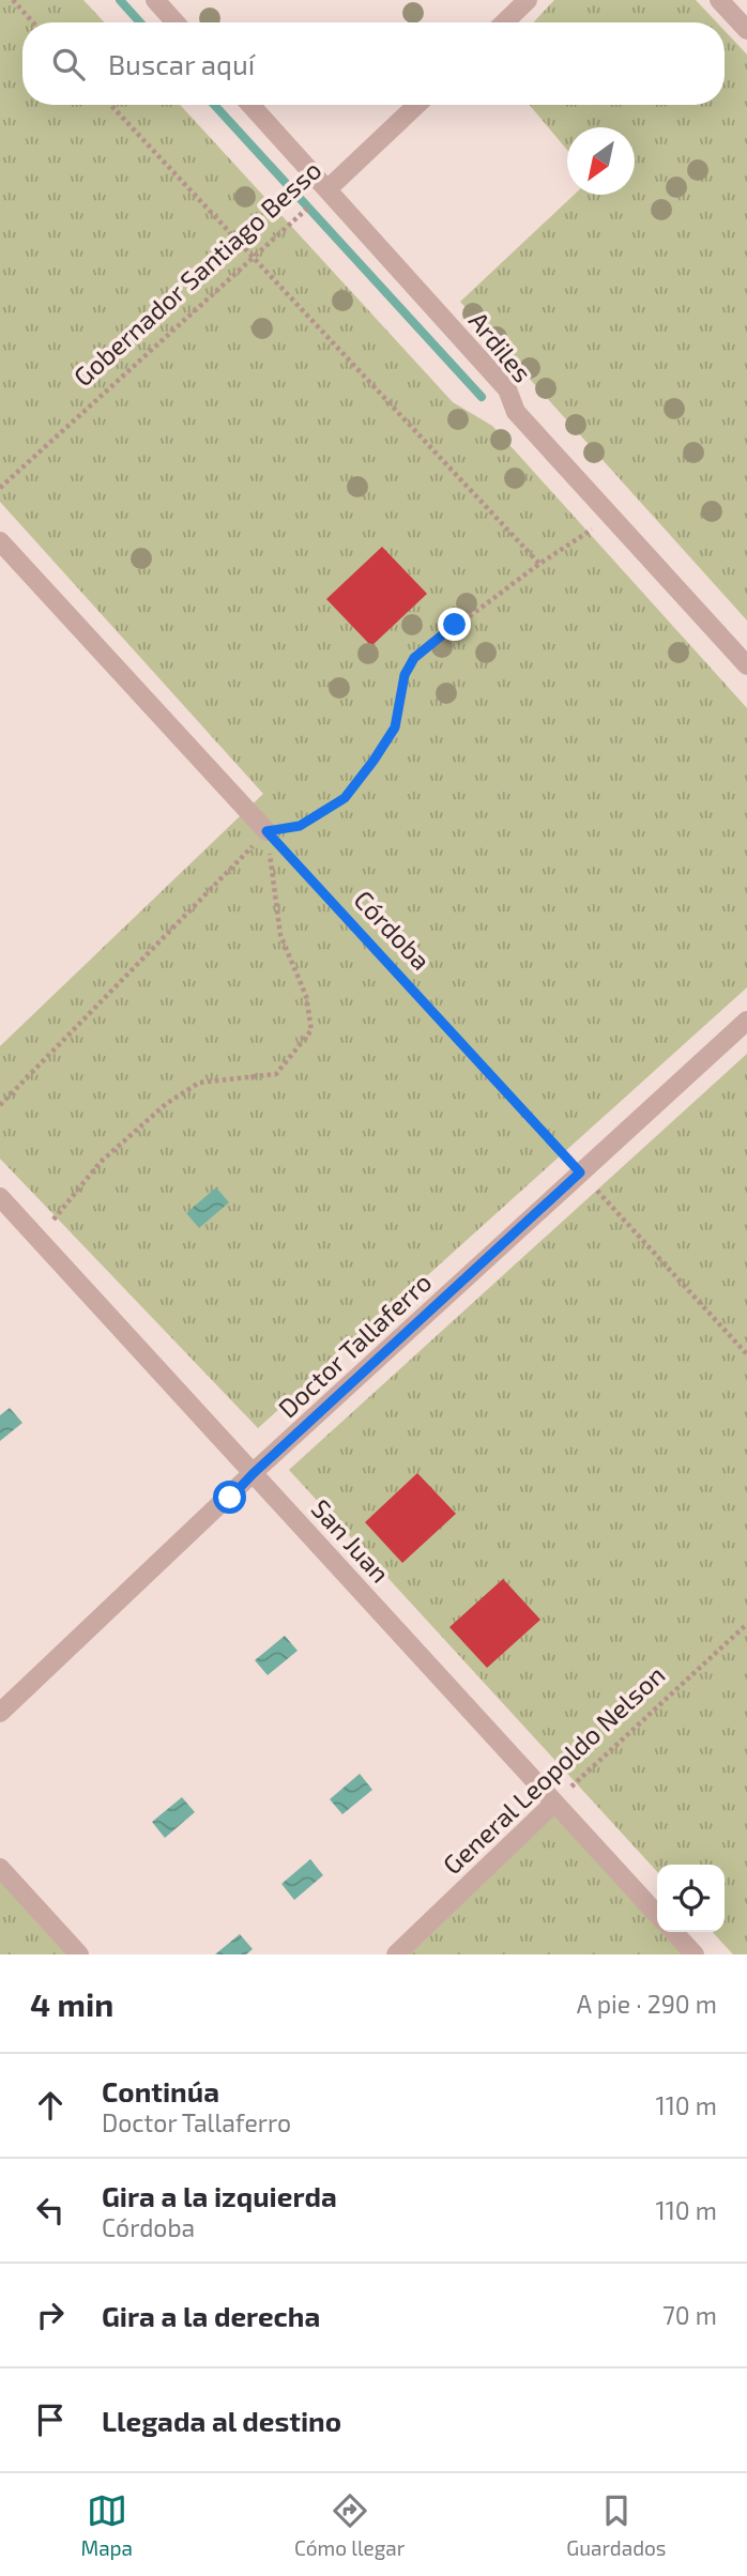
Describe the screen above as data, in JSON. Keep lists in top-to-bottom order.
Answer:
{
  "streets": {
    "street": [
      "Gobernador Santiago Besso",
      "Ardiles",
      "Doctor Tallaferro",
      "San Juan",
      "General Leopoldo Nelson"
    ],
    "path": ["Córdoba"]
  },
  "crossings": [
    ["Gobernador Santiago Besso", "Ardiles"],
    ["Córdoba", "Doctor Tallaferro"],
    ["Doctor Tallaferro", "San Juan"],
    ["San Juan", "General Leopoldo Nelson"]
  ],
  "north": "bottom left",
  "page": {
    "search": "Buscar aquí",
    "heading": ["4 min", "A pie · 290 m"],
    "list": [
      ["Continúa", "Doctor Tallaferro", "110 m"],
      ["Gira a la izquierda", "Córdoba", "110 m"],
      ["Gira a la derecha", "70 m"],
      "Llegada al destino"
    ],
    "nav": ["Mapa", "Cómo llegar", "Guardados"]
  }
}
